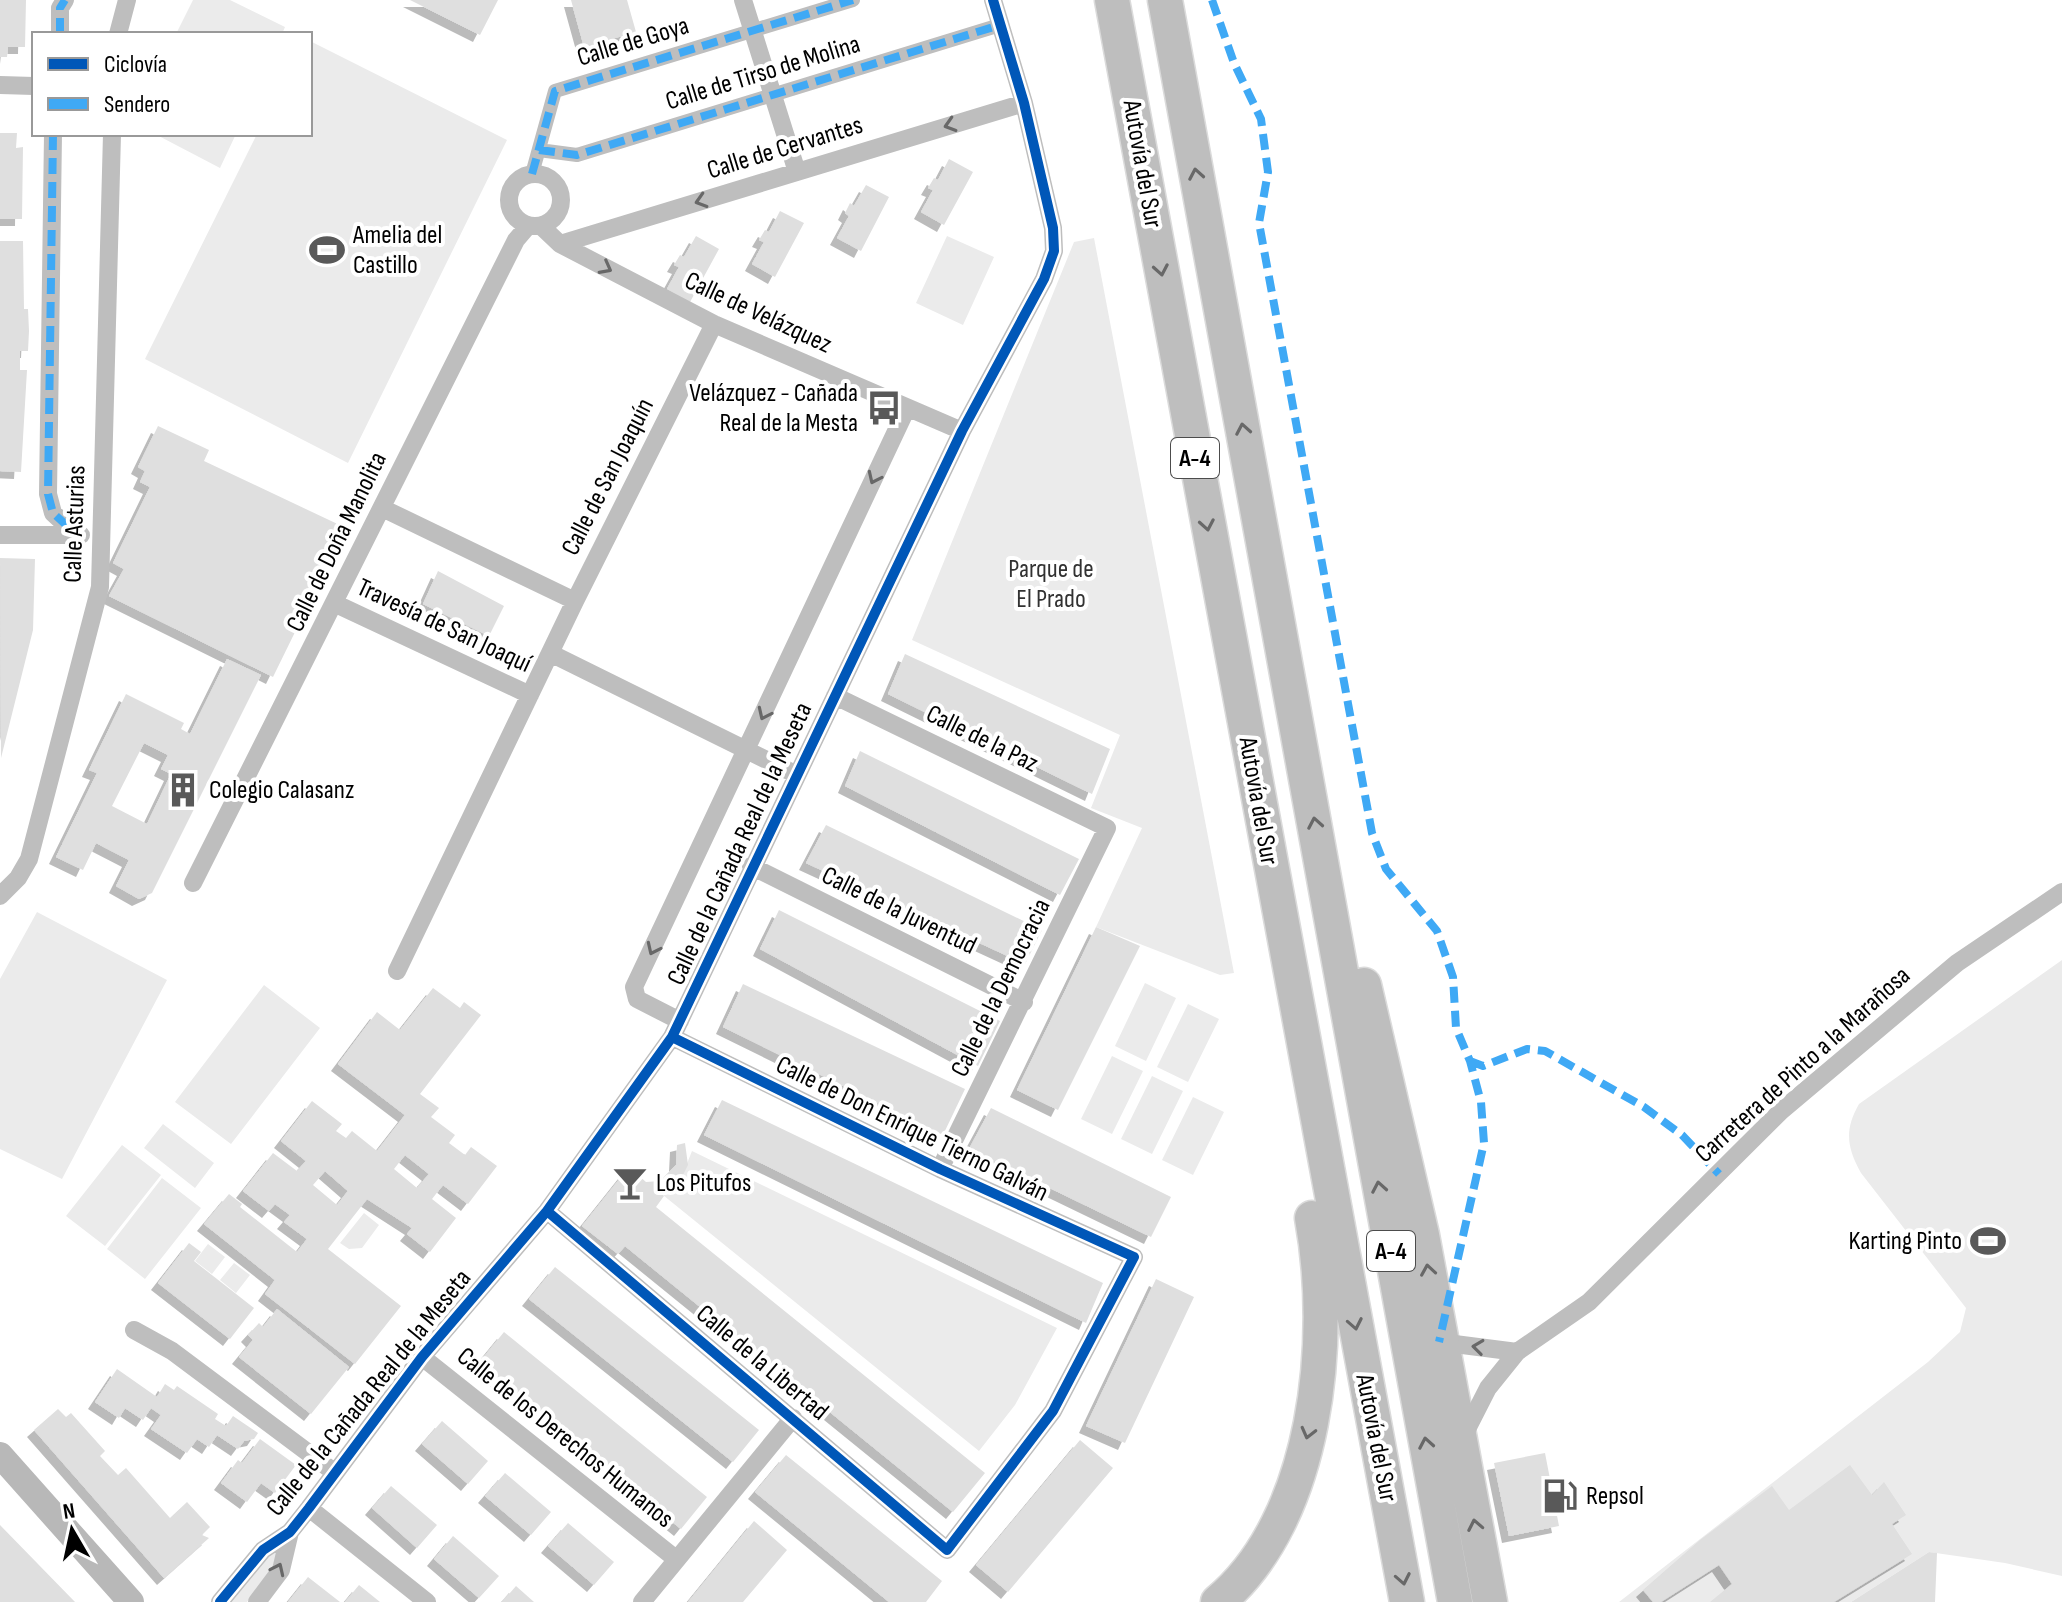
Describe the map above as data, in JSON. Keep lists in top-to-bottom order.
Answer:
{
  "streets": {
    "highway": ["Autovía del Sur", "A-4"],
    "street": [
      "Calle de Goya",
      "Calle de Tirso de Molina",
      "Calle de Cervantes",
      "Calle de Velázquez",
      "Calle de San Joaquín",
      "Calle Asturias",
      "Calle de Doña Manolita",
      "Travesía de San Joaquí",
      "Calle de la Paz",
      "Calle de la Cañada Real de la Meseta",
      "Calle de la Juventud",
      "Calle de la Democracia",
      "Carretera de Pinto a la Marañosa",
      "Calle de Don Enrique Tierno Galván",
      "Calle de la Libertad",
      "Calle de los Derechos Humanos"
    ]
  },
  "crossings": [
    ["Calle de Goya", "Calle de Tirso de Molina"],
    ["Calle de Goya", "Calle de Velázquez"],
    ["Calle de Goya", "Calle de Doña Manolita"],
    ["Calle de Tirso de Molina", "Calle de la Cañada Real de la Meseta"],
    ["Calle de Cervantes", "Calle de Velázquez"],
    ["Calle de Cervantes", "Calle de la Cañada Real de la Meseta"],
    ["Calle de Velázquez", "Calle de San Joaquín"],
    ["Calle de Velázquez", "Calle de Doña Manolita"],
    ["Calle de Velázquez", "Calle de la Cañada Real de la Meseta"],
    ["Calle de Velázquez", "Calle de Don Enrique Tierno Galván"],
    ["Calle de San Joaquín", "Travesía de San Joaquí"],
    ["Calle de Doña Manolita", "Travesía de San Joaquí"],
    ["Calle de la Paz", "Calle de la Cañada Real de la Meseta"],
    ["Calle de la Paz", "Calle de la Democracia"],
    ["Calle de la Cañada Real de la Meseta", "Calle de la Juventud"],
    ["Calle de la Cañada Real de la Meseta", "Calle de Don Enrique Tierno Galván"],
    ["Calle de la Cañada Real de la Meseta", "Calle de la Libertad"],
    ["Calle de la Cañada Real de la Meseta", "Calle de los Derechos Humanos"],
    ["Calle de la Juventud", "Calle de la Democracia"],
    ["Calle de la Democracia", "Calle de Don Enrique Tierno Galván"],
    ["Calle de Don Enrique Tierno Galván", "Calle de la Libertad"]
  ],
  "one_way": ["Calle de Cervantes", "Calle de Velázquez", "Calle de Don Enrique Tierno Galván"],
  "parks": ["Parque de El Prado"],
  "places": {
    "sports": ["Amelia del Castillo", "Karting Pinto"],
    "bus stop": ["Velázquez - Cañada Real de la Mesta"],
    "building": ["Colegio Calasanz"],
    "bar": ["Los Pitufos"],
    "fuel station": ["Repsol"]
  },
  "legend": ["Ciclovía", "Sendero"],
  "north": "top"
}
